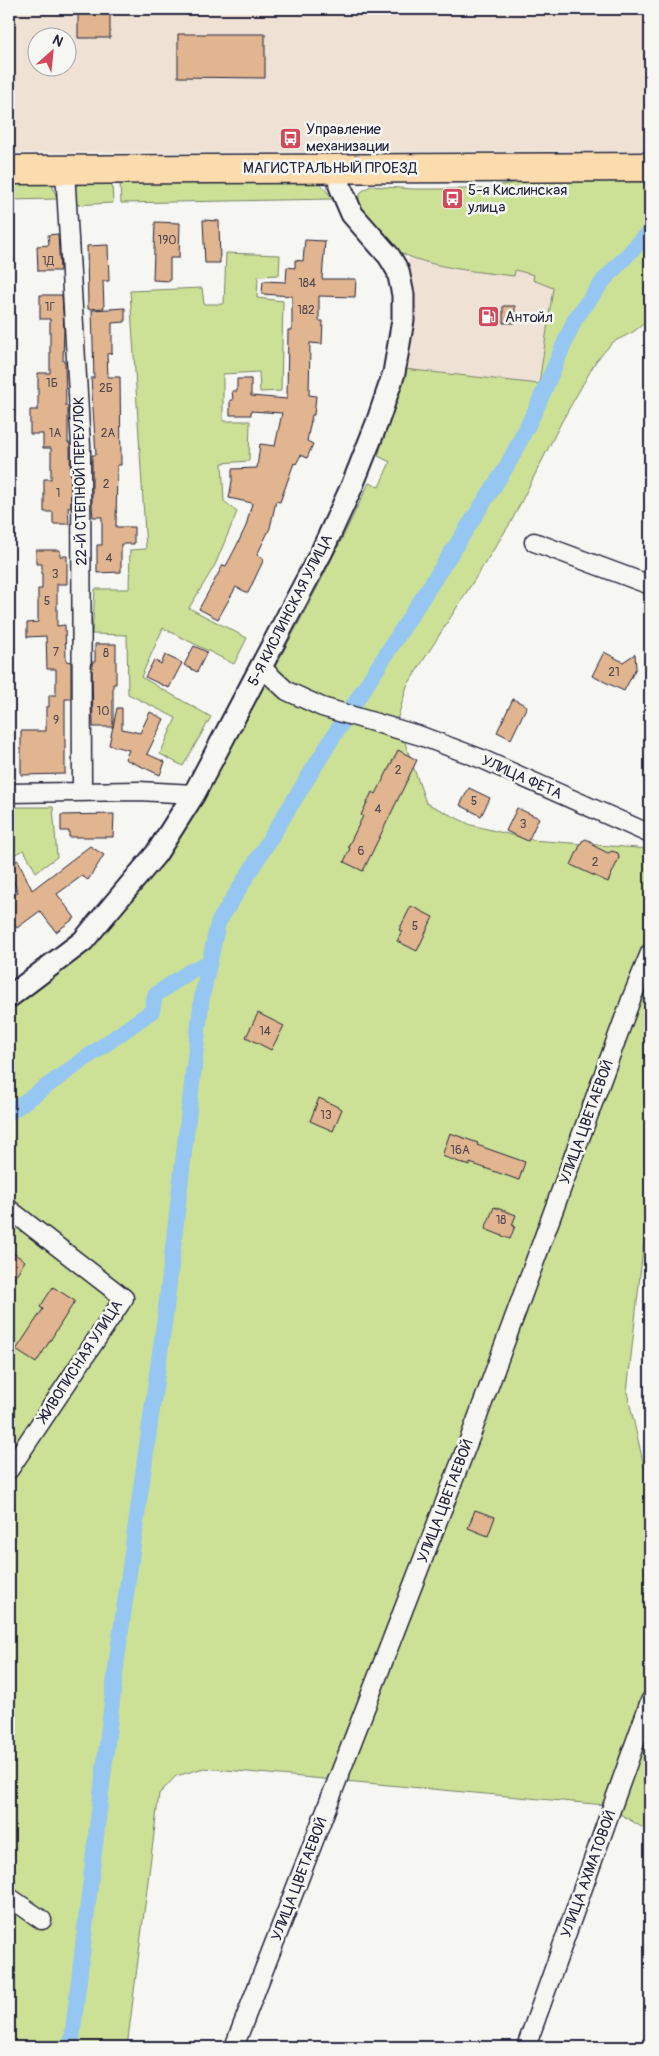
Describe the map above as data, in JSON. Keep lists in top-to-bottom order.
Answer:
{
  "streets": {
    "main road": ["МАГИСТРАЛЬНЫЙ ПРОЕЗД"],
    "street": [
      "22-Й СТЕПНОЙ ПЕРЕУЛОК",
      "5-Я КИСЛИНСКАЯ УЛИЦА",
      "УЛИЦА ФЕТА",
      "УЛИЦА ЦВЕТАЕВОЙ",
      "ЖИВОПИСНАЯ УЛИЦА",
      "УЛИЦА АХМАТОВОЙ"
    ]
  },
  "crossings": [
    ["МАГИСТРАЛЬНЫЙ ПРОЕЗД", "22-Й СТЕПНОЙ ПЕРЕУЛОК"],
    ["МАГИСТРАЛЬНЫЙ ПРОЕЗД", "5-Я КИСЛИНСКАЯ УЛИЦА"],
    ["5-Я КИСЛИНСКАЯ УЛИЦА", "УЛИЦА ФЕТА"]
  ],
  "places": {
    "bus stop": ["Управление механизации", "5-я Кислинская улица"],
    "fuel station": ["Антойл"]
  },
  "house_numbers": [
    "190",
    "1Д",
    "184",
    "1Г",
    "182",
    "1Б",
    "2Б",
    "1А",
    "2А",
    "2",
    "1",
    "4",
    "3",
    "5",
    "7",
    "8",
    "21",
    "10",
    "9",
    "2",
    "5",
    "4",
    "3",
    "6",
    "2",
    "5",
    "14",
    "13",
    "16А",
    "18"
  ],
  "north": "top right"
}
